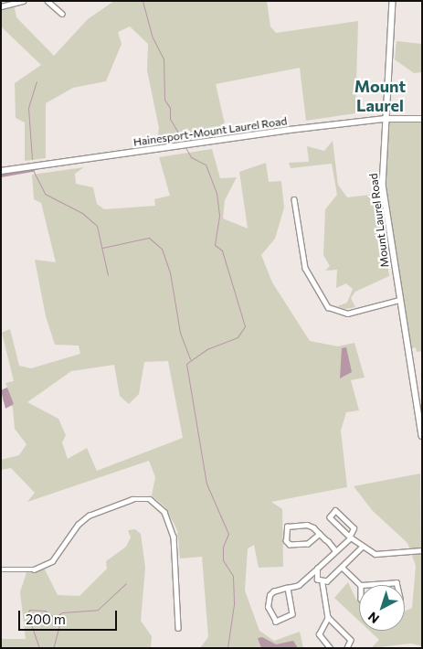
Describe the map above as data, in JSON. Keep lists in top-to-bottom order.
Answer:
{
  "streets": {
    "main road": ["Hainesport-Mount Laurel Road", "Mount Laurel Road"]
  },
  "crossings": [
    ["Hainesport-Mount Laurel Road", "Mount Laurel Road"]
  ],
  "districts": ["Mount Laurel"],
  "scale_bar": "200 m",
  "north": "bottom left"
}
